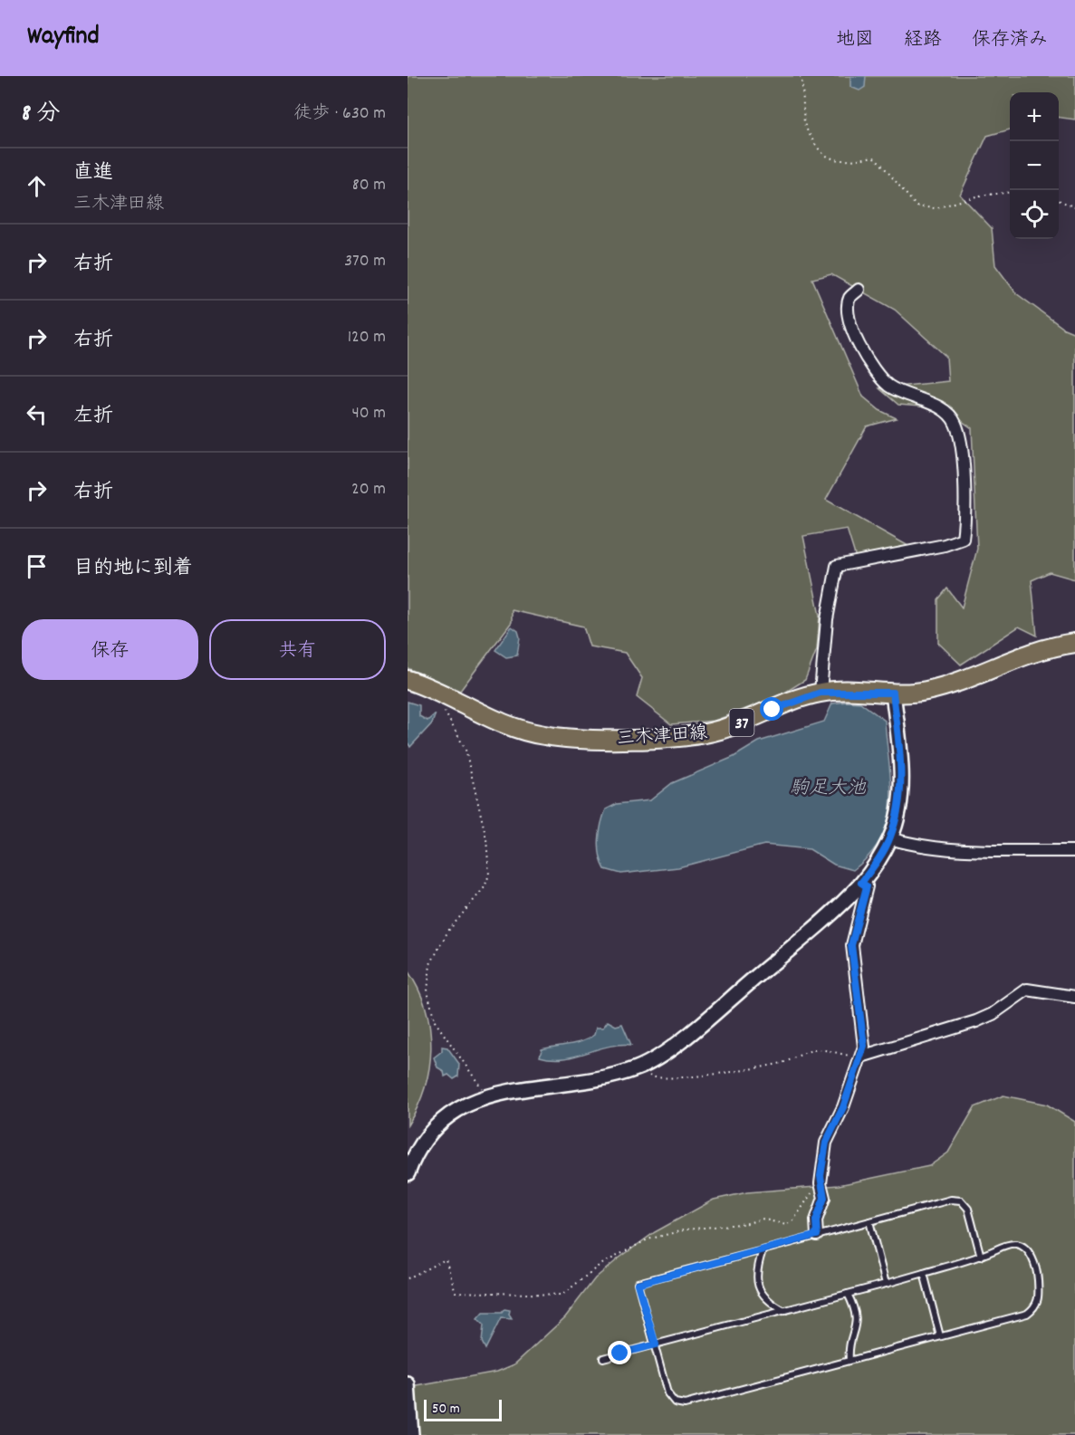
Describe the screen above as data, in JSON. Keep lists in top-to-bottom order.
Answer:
{
  "streets": {
    "main road": ["37", "三木津田線"]
  },
  "water": ["駒足大池"],
  "scale_bar": "50 m",
  "page": {
    "header": "Wayfind",
    "nav": ["地図", "経路", "保存済み"],
    "heading": ["8 分", "徒歩 · 630 m"],
    "map_buttons": ["+", "−"],
    "list": [
      ["直進", "三木津田線", "80 m"],
      ["右折", "370 m"],
      ["右折", "120 m"],
      ["左折", "40 m"],
      ["右折", "20 m"],
      "目的地に到着"
    ],
    "buttons": ["保存", "共有"],
    "scale": "50 m"
  }
}
